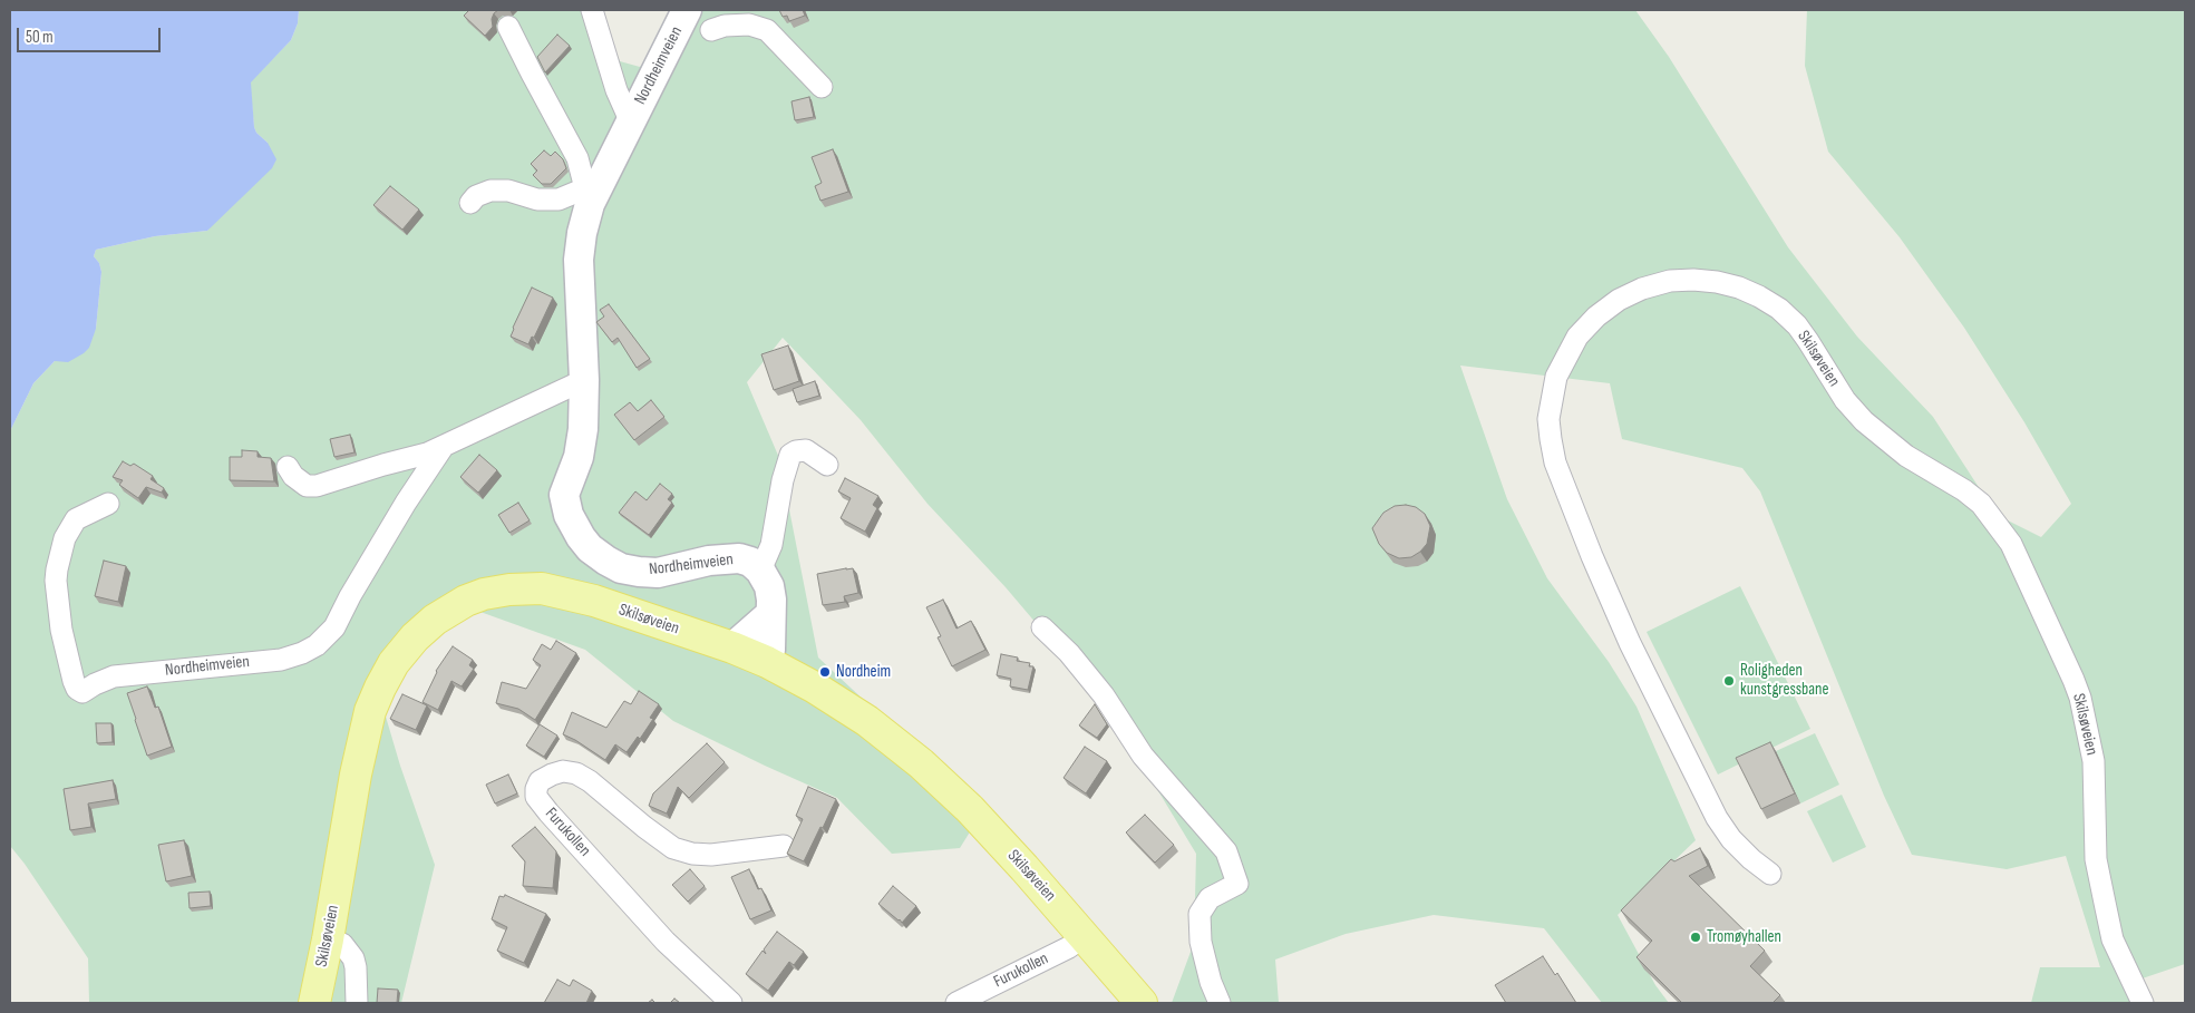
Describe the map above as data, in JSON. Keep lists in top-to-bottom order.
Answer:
{
  "streets": {
    "main road": ["Nordheimveien", "Skilsøveien"],
    "street": ["Furukollen"]
  },
  "crossings": [
    ["Skilsøveien", "Furukollen"]
  ],
  "places": ["Nordheim", "Roligheden kunstgressbane", "Tromøyhallen"],
  "scale_bar": "50 m"
}
